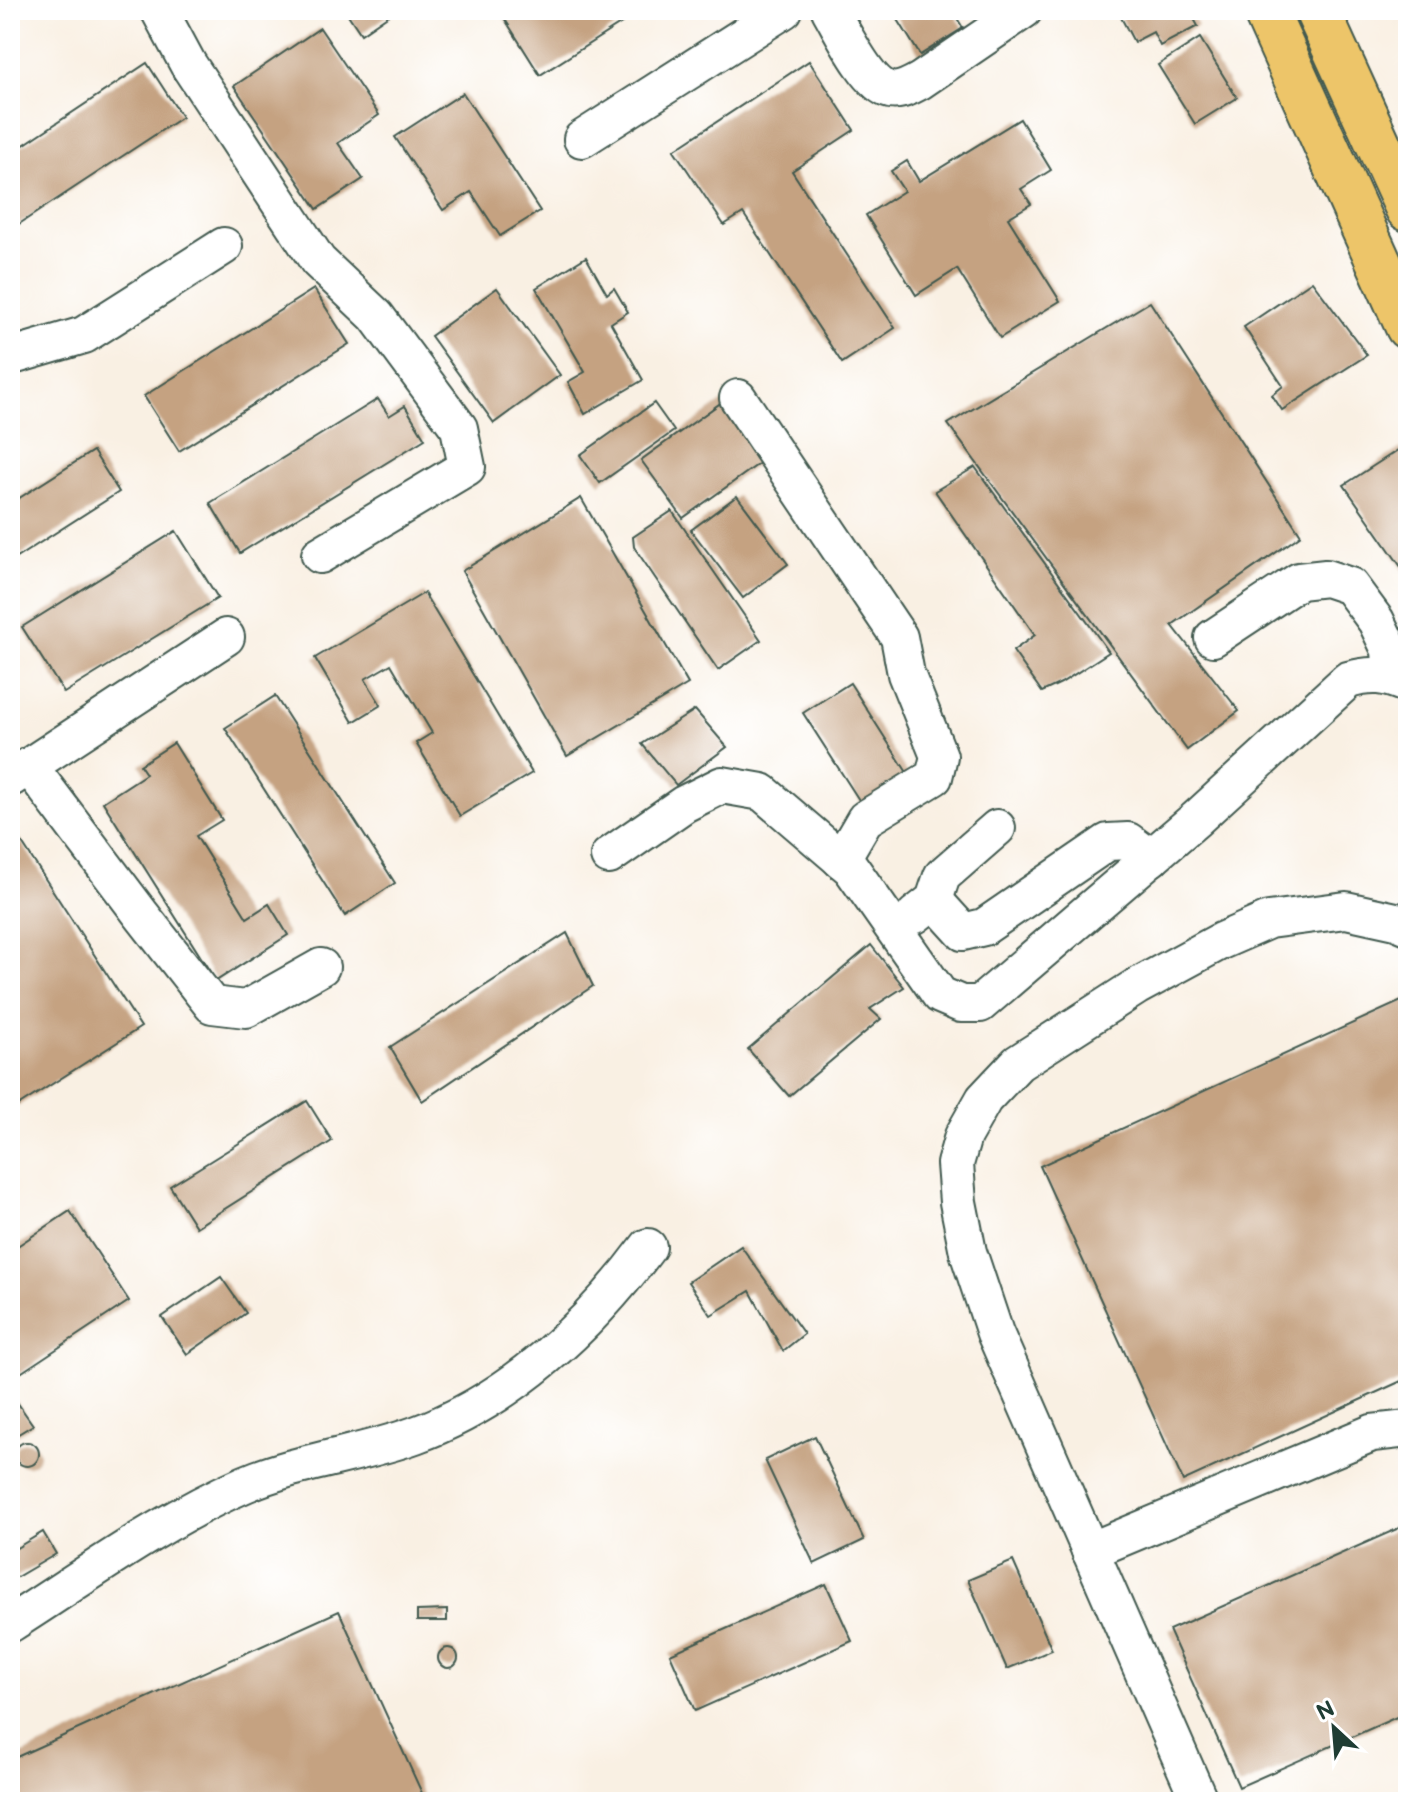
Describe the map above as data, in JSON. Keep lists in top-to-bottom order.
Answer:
{
  "north": "top left"
}
